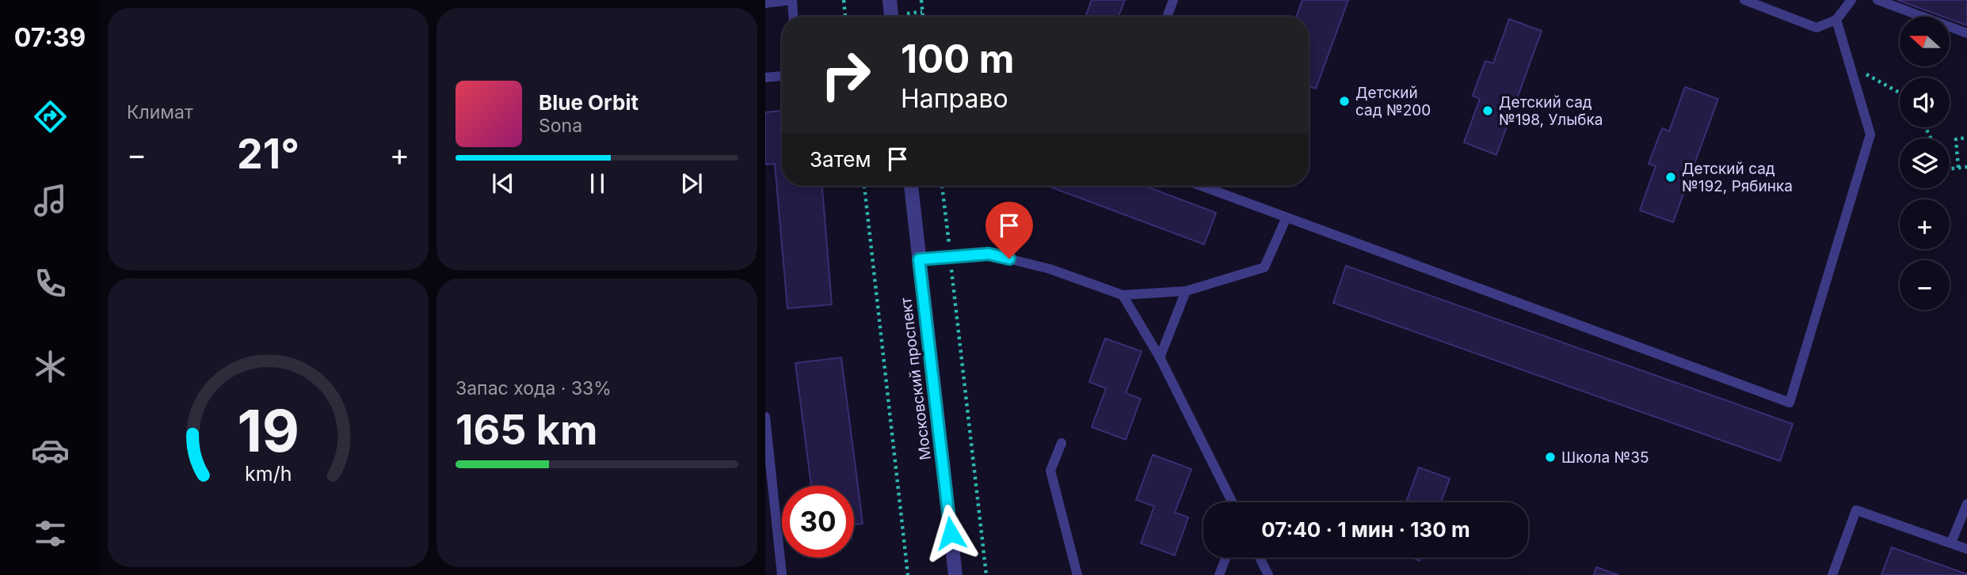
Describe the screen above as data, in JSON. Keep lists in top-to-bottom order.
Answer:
{
  "streets": {
    "street": ["Московский проспект"]
  },
  "places": [
    "Детский сад №200",
    "Детский сад №198, Улыбка",
    "Детский сад №192, Рябинка",
    "Школа №35"
  ],
  "north": "left",
  "page": {
    "tabs": "07:39",
    "tile": [
      "Климат",
      ["Запас хода · 33%", "165 km"]
    ],
    "map_buttons": ["+", "−"],
    "turn": ["100 m", "Направо"],
    "song": ["Blue Orbit", "Sona"],
    "heat": ["−", "21°", "+"],
    "then": "Затем",
    "limit": "30",
    "trip": "07:40 · 1 мин · 130 m",
    "gauge": ["19", "km/h"]
  }
}
